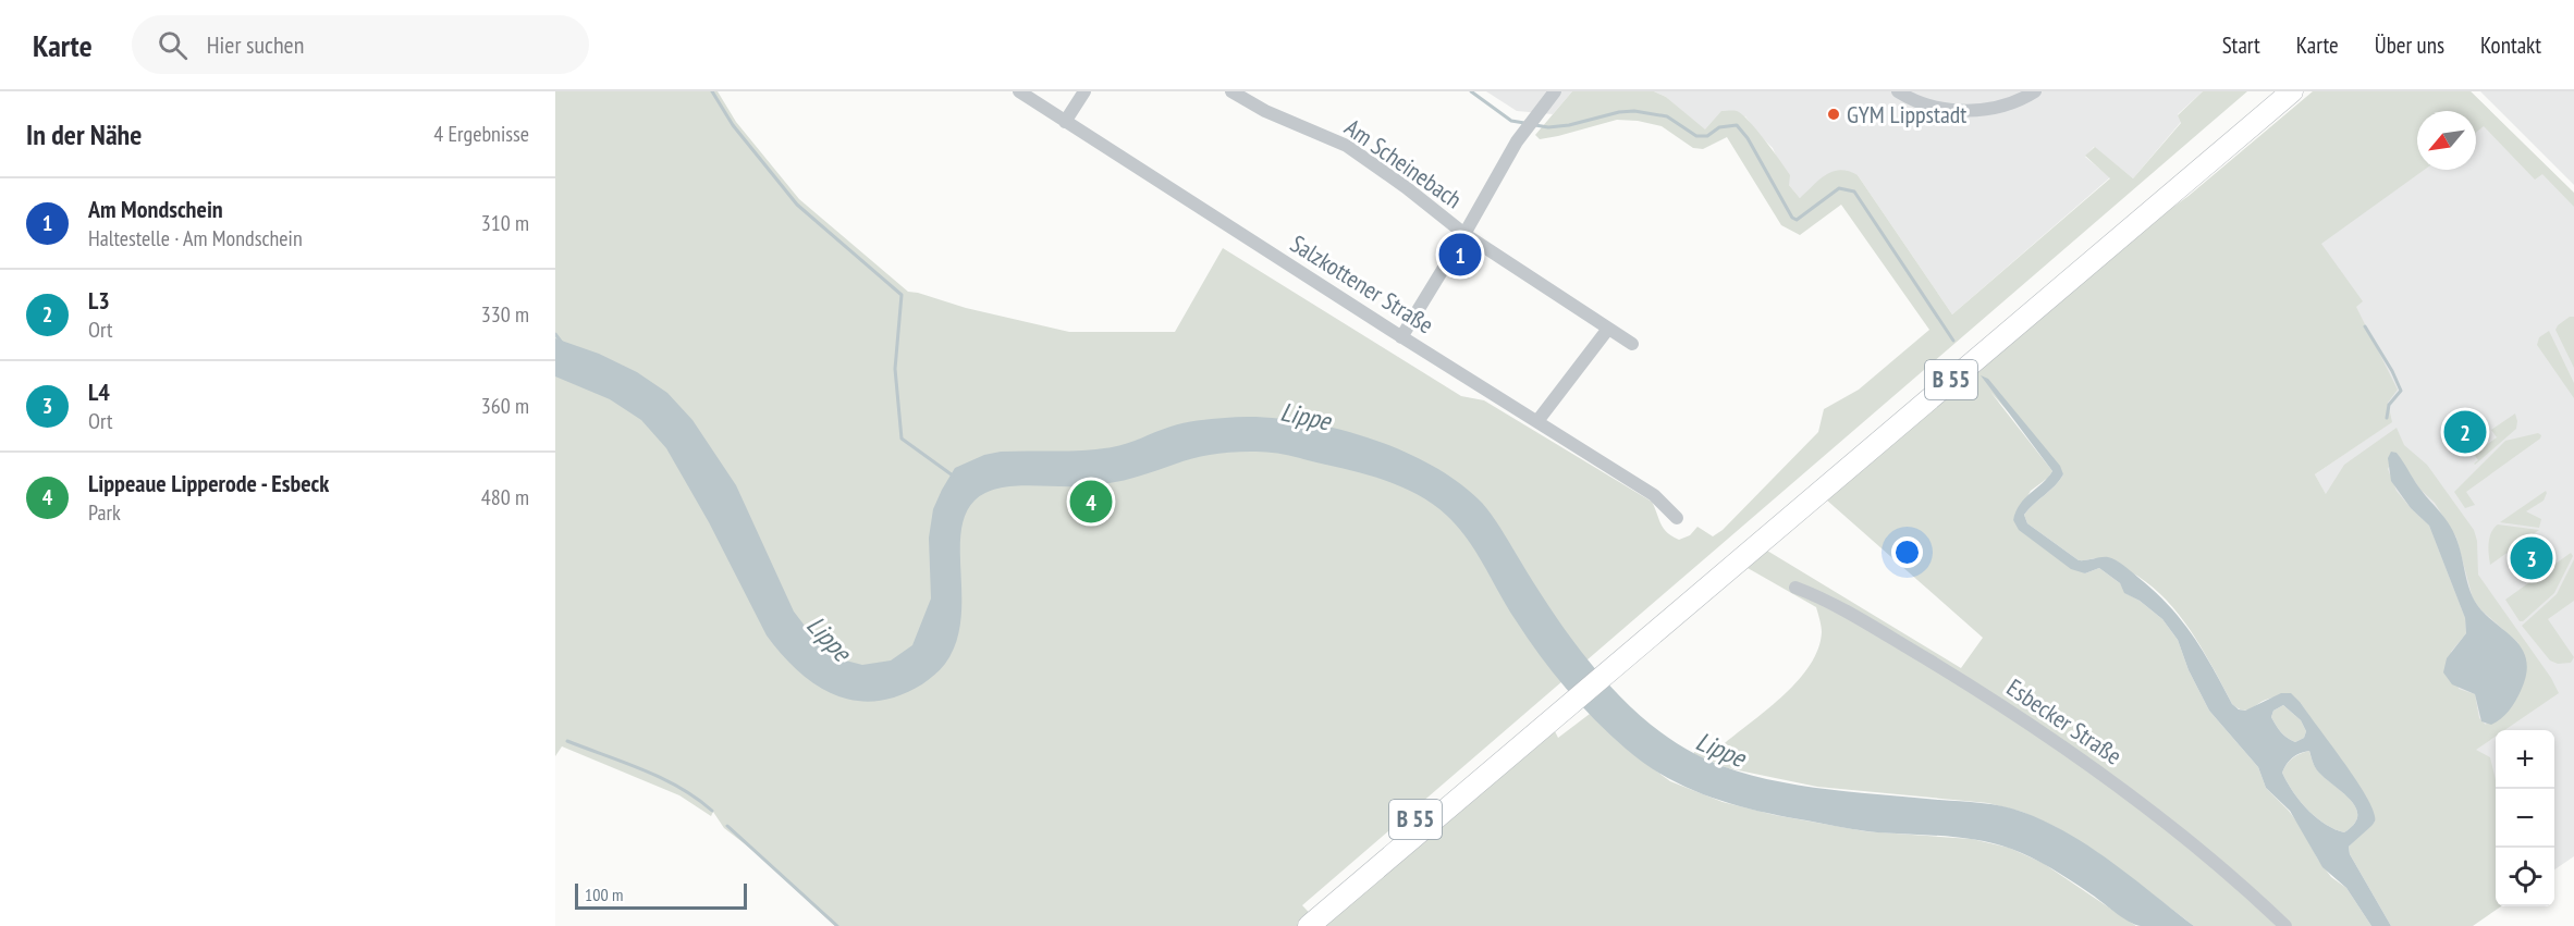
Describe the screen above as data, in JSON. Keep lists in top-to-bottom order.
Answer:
{
  "streets": {
    "highway": ["B 55"],
    "street": ["Am Scheinebach", "Salzkottener Straße", "Esbecker Straße"]
  },
  "water": ["Lippe"],
  "places": ["GYM Lippstadt"],
  "scale_bar": "100 m",
  "north": "bottom left",
  "page": {
    "header": "Karte",
    "search": "Hier suchen",
    "nav": [
      "Start",
      "Karte",
      "Über uns",
      "Kontakt"
    ],
    "heading": ["In der Nähe", "4 Ergebnisse"],
    "list": [
      {
        "mark": "1",
        "name": "Am Mondschein",
        "note": "Haltestelle · Am Mondschein",
        "value": "310 m"
      },
      {
        "mark": "2",
        "name": "L3",
        "note": "Ort",
        "value": "330 m"
      },
      {
        "mark": "3",
        "name": "L4",
        "note": "Ort",
        "value": "360 m"
      },
      {
        "mark": "4",
        "name": "Lippeaue Lipperode - Esbeck",
        "note": "Park",
        "value": "480 m"
      }
    ],
    "pins": [
      "1",
      "2",
      "4",
      "3"
    ],
    "map_buttons": ["+", "−"],
    "scale": "100 m"
  }
}
